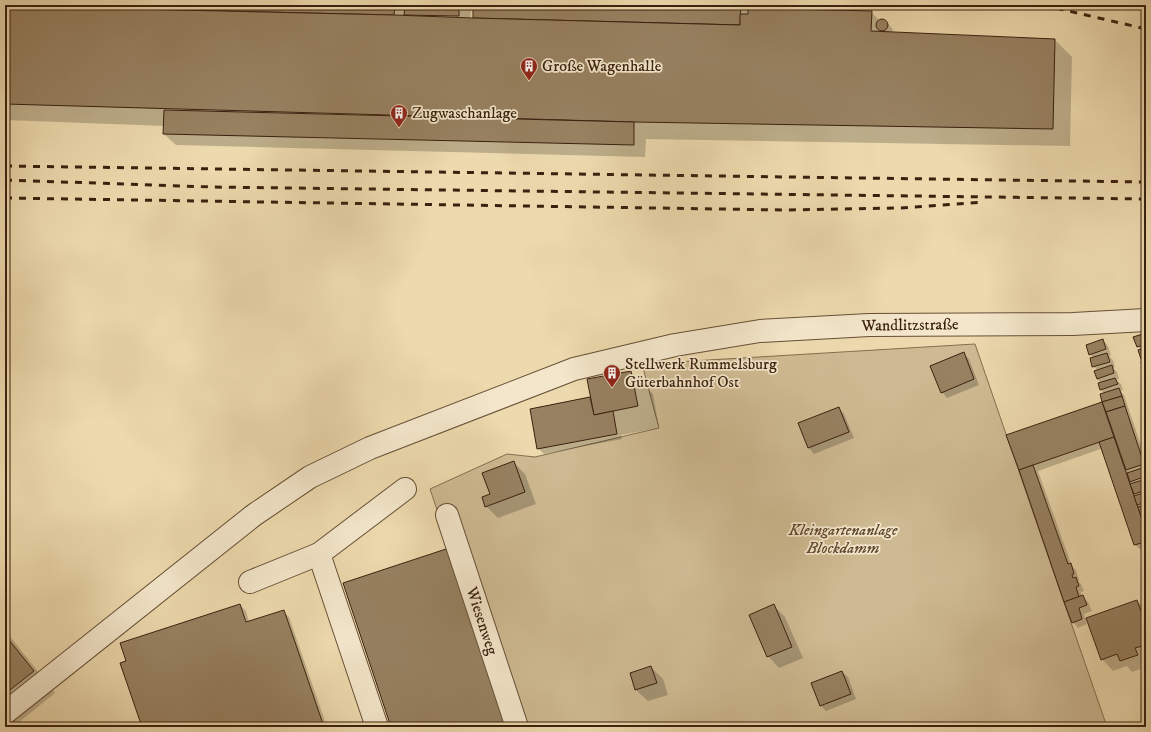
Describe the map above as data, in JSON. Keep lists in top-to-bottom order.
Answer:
{
  "streets": {
    "lane": ["Wandlitzstraße", "Wiesenweg"]
  },
  "parks": ["Kleingartenanlage Blockdamm"],
  "places": {
    "building": ["Große Wagenhalle", "Zugwaschanlage", "Stellwerk Rummelsburg Güterbahnhof Ost"]
  }
}
